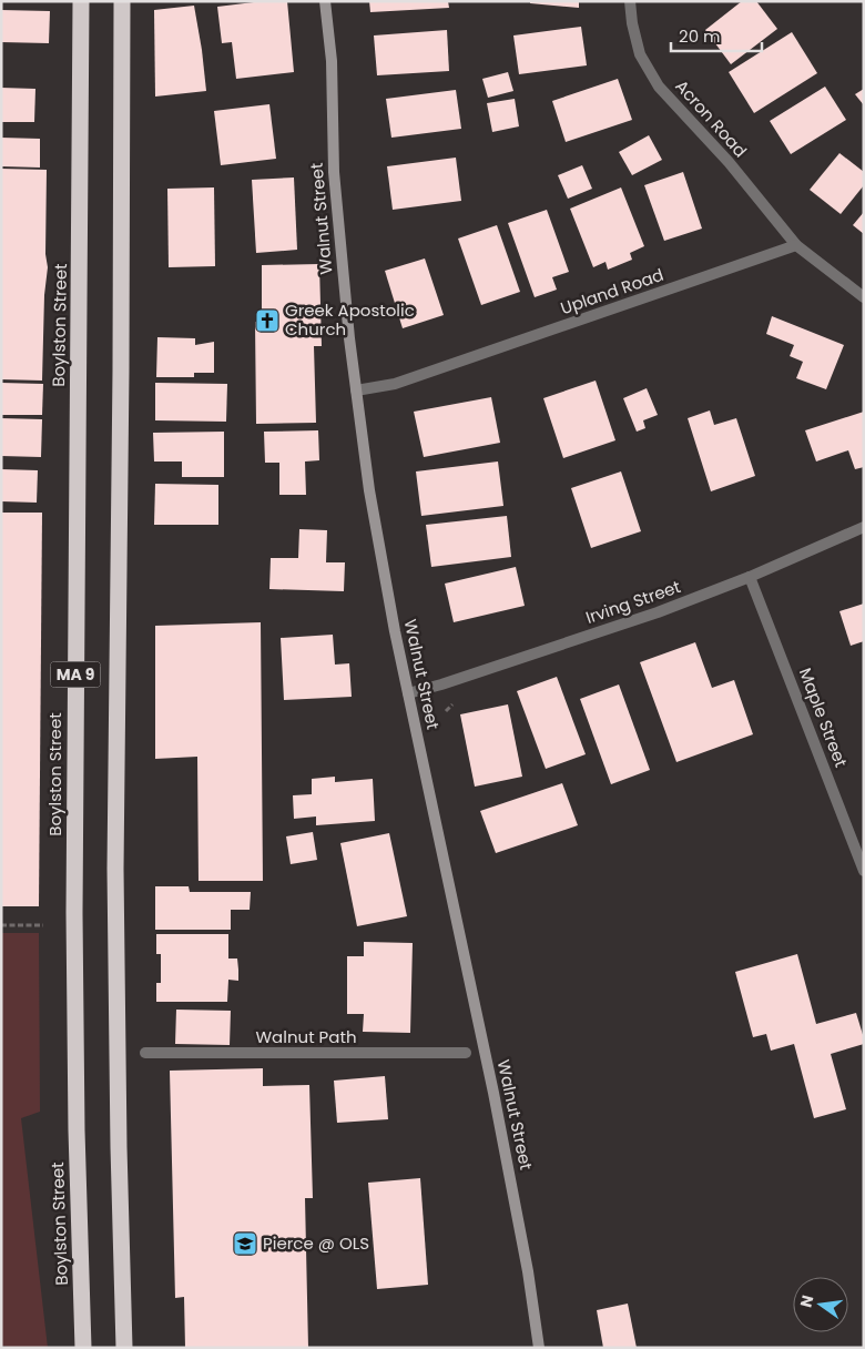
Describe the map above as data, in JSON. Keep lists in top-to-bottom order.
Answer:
{
  "streets": {
    "highway": ["Boylston Street", "MA 9"],
    "street": [
      "Acron Road",
      "Walnut Street",
      "Upland Road",
      "Irving Street",
      "Maple Street",
      "Walnut Path"
    ]
  },
  "crossings": [
    ["Acron Road", "Upland Road"],
    ["Walnut Street", "Upland Road"],
    ["Walnut Street", "Irving Street"],
    ["Irving Street", "Maple Street"]
  ],
  "places": {
    "church": ["Greek Apostolic Church"],
    "school or university": ["Pierce @ OLS"]
  },
  "scale_bar": "20 m",
  "north": "left"
}
